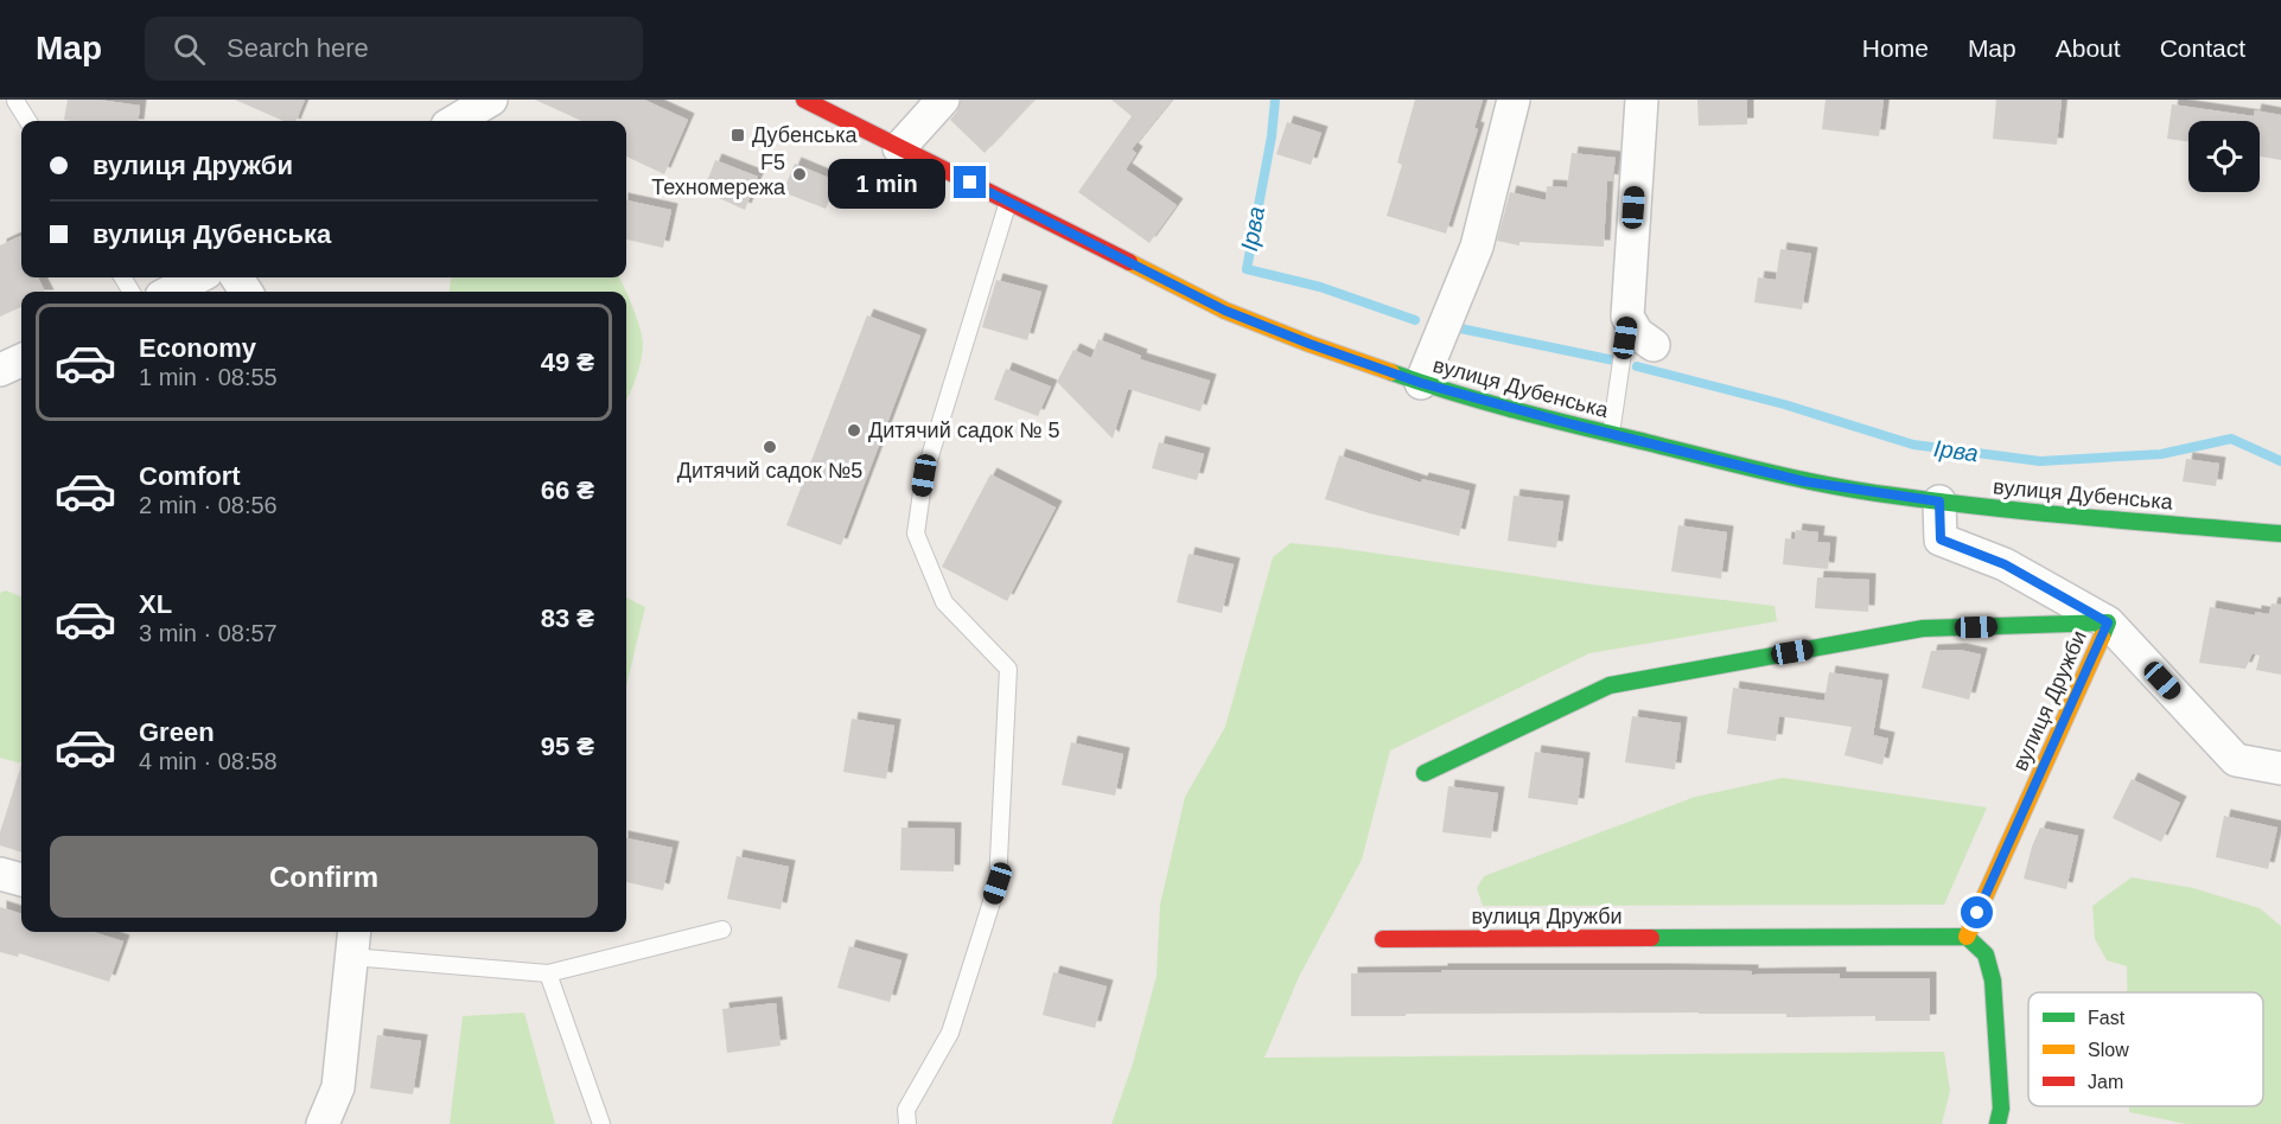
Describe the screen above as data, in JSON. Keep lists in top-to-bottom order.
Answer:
{
  "streets": {
    "street": ["вулиця Дубенська", "вулиця Дружби"]
  },
  "water": ["Ірва"],
  "places": {
    "transit": ["Дубенська"],
    "other": ["F5 Техномережа", "Дитячий садок № 5", "Дитячий садок №5"]
  },
  "legend": ["Fast", "Slow", "Jam"],
  "page": {
    "header": "Map",
    "search": "Search here",
    "nav": [
      "Home",
      "Map",
      "About",
      "Contact"
    ],
    "banner": ["вулиця Дружби", "вулиця Дубенська"],
    "bubble": "1 min",
    "list": [
      {
        "name": "Economy",
        "note": "1 min · 08:55",
        "value": "49 ₴"
      },
      {
        "name": "Comfort",
        "note": "2 min · 08:56",
        "value": "66 ₴"
      },
      {
        "name": "XL",
        "note": "3 min · 08:57",
        "value": "83 ₴"
      },
      {
        "name": "Green",
        "note": "4 min · 08:58",
        "value": "95 ₴"
      }
    ],
    "buttons": "Confirm"
  }
}
